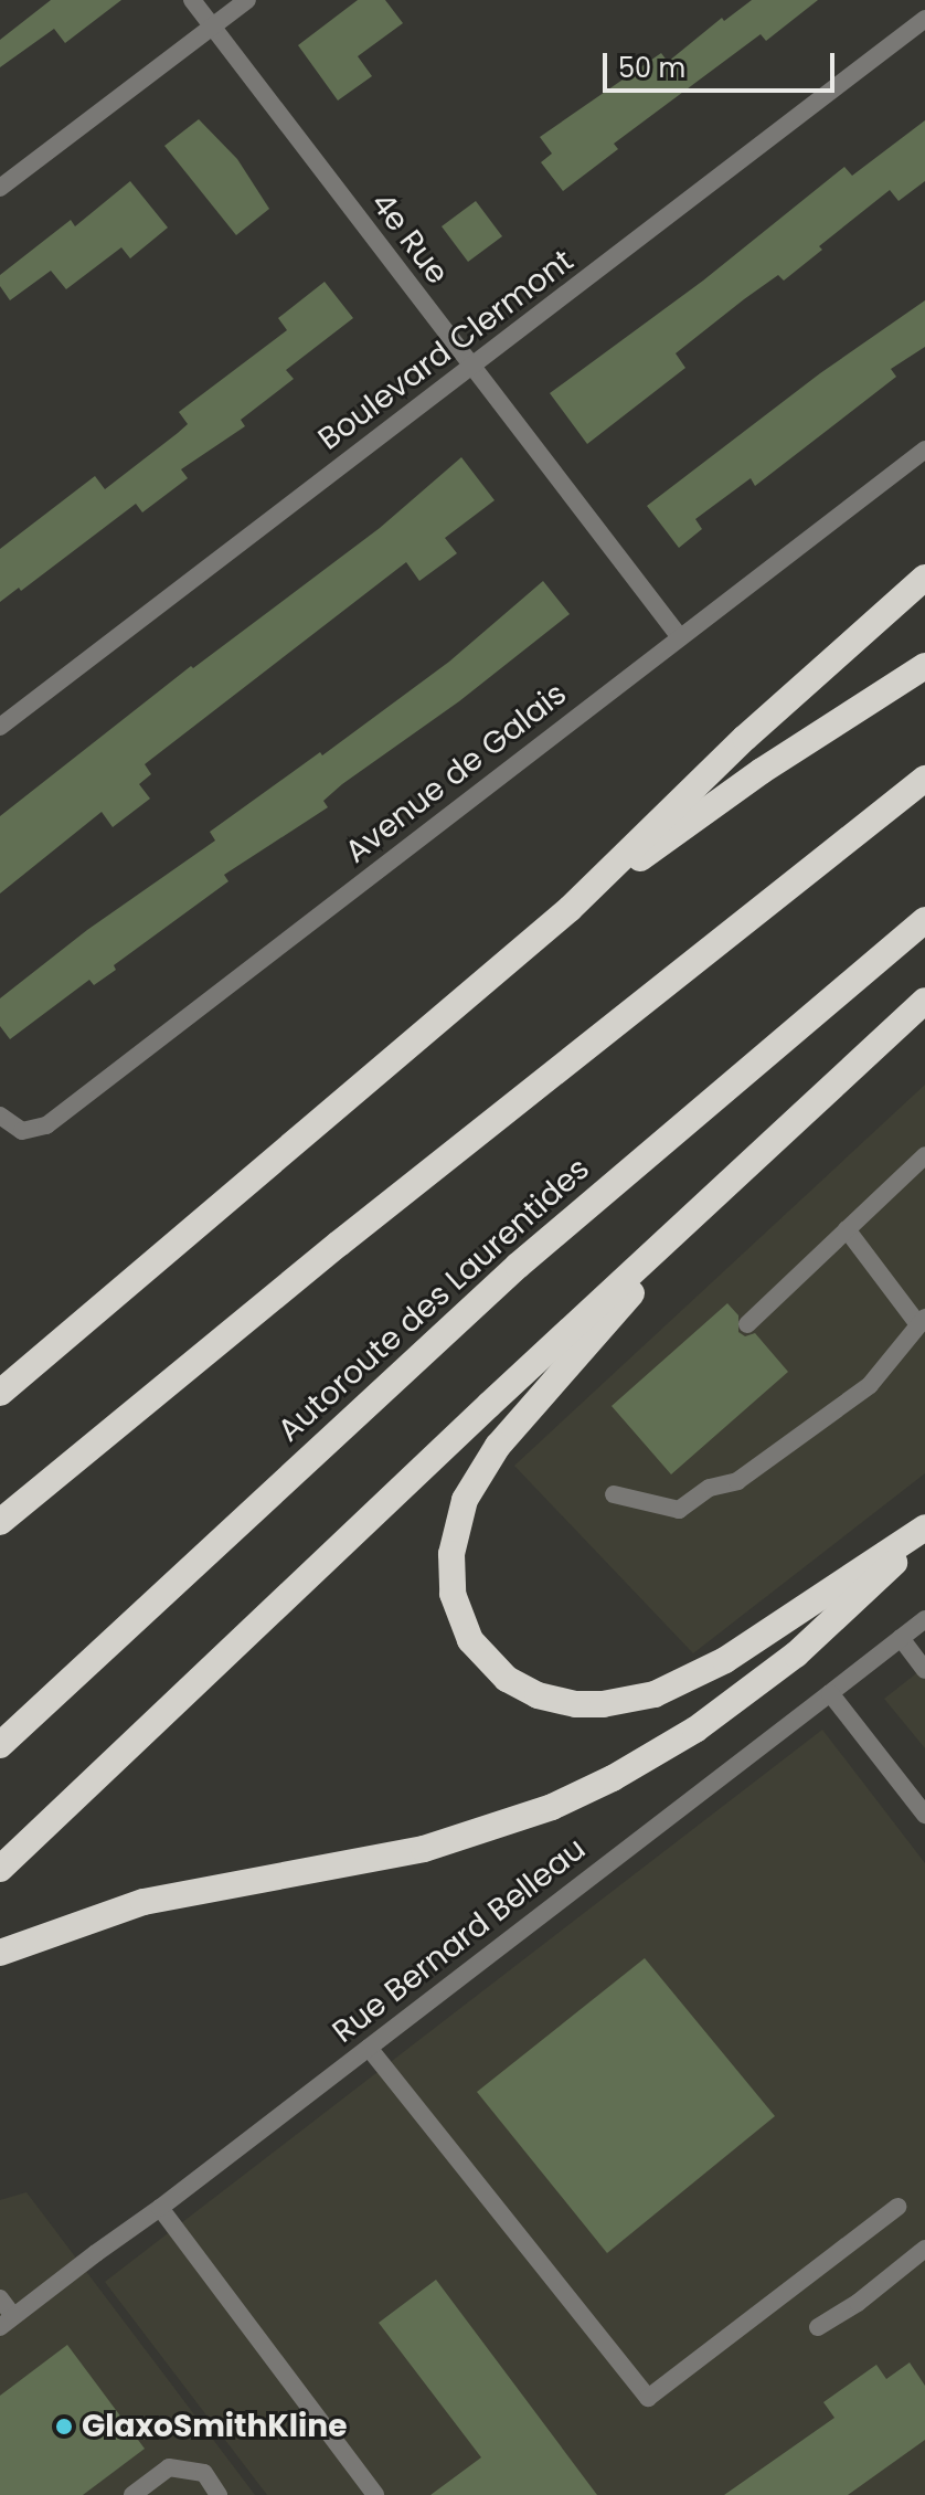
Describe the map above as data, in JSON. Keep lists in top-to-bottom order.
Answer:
{
  "streets": {
    "highway": ["Autoroute des Laurentides"],
    "street": [
      "4e Rue",
      "Boulevard Clermont",
      "Avenue de Galais",
      "Rue Bernard Belleau"
    ]
  },
  "crossings": [
    ["4e Rue", "Boulevard Clermont"],
    ["4e Rue", "Avenue de Galais"]
  ],
  "places": ["GlaxoSmithKline"],
  "scale_bar": "50 m"
}
